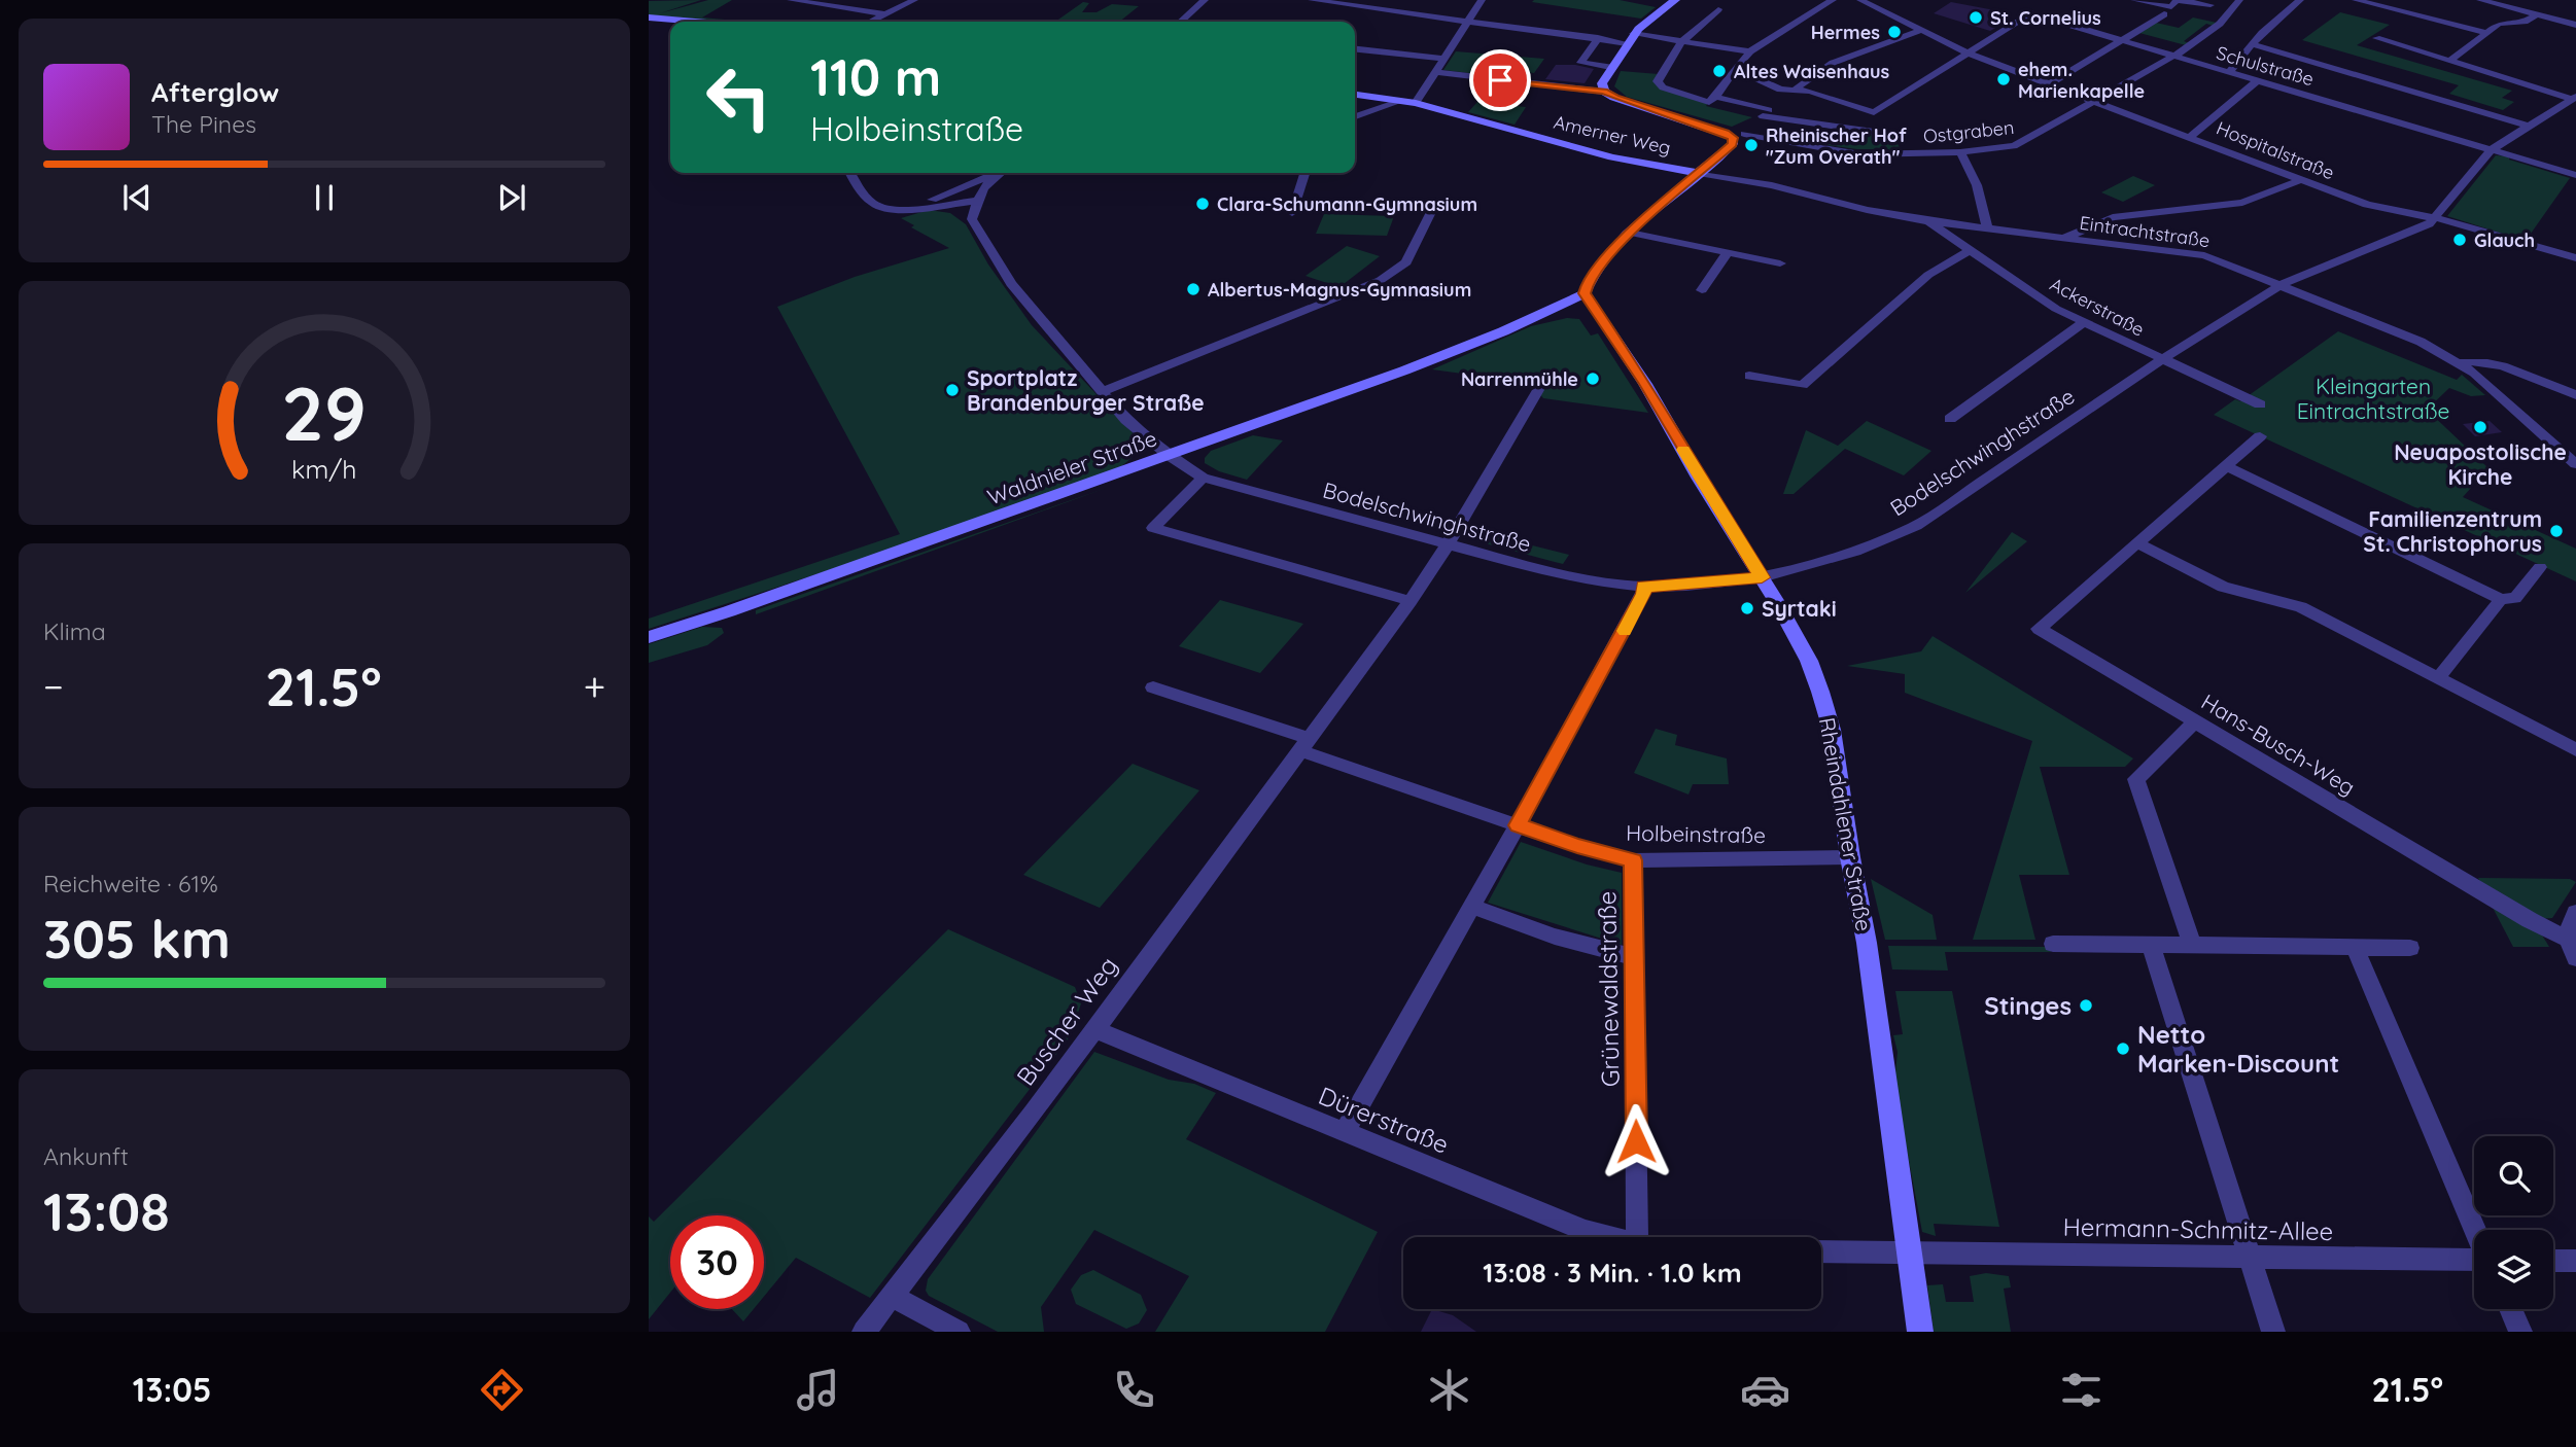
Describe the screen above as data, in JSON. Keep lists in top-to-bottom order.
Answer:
{
  "streets": {
    "main road": ["Amerner Weg", "Waldnieler Straße", "Rheindahlener Straße"],
    "street": [
      "Schulstraße",
      "Ostgraben",
      "Hospitalstraße",
      "Eintrachtstraße",
      "Ackerstraße",
      "Bodelschwinghstraße",
      "Hans-Busch-Weg",
      "Holbeinstraße",
      "Grünewaldstraße",
      "Buscher Weg",
      "Dürerstraße",
      "Hermann-Schmitz-Allee"
    ]
  },
  "crossings": [
    ["Schulstraße", "Ostgraben"],
    ["Schulstraße", "Hospitalstraße"],
    ["Schulstraße", "Bodelschwinghstraße"],
    ["Ostgraben", "Hospitalstraße"],
    ["Amerner Weg", "Eintrachtstraße"],
    ["Hospitalstraße", "Bodelschwinghstraße"],
    ["Eintrachtstraße", "Ackerstraße"],
    ["Eintrachtstraße", "Bodelschwinghstraße"],
    ["Ackerstraße", "Bodelschwinghstraße"],
    ["Bodelschwinghstraße", "Waldnieler Straße"],
    ["Bodelschwinghstraße", "Rheindahlener Straße"],
    ["Bodelschwinghstraße", "Buscher Weg"],
    ["Waldnieler Straße", "Rheindahlener Straße"],
    ["Rheindahlener Straße", "Holbeinstraße"],
    ["Rheindahlener Straße", "Hermann-Schmitz-Allee"],
    ["Holbeinstraße", "Grünewaldstraße"],
    ["Holbeinstraße", "Buscher Weg"],
    ["Buscher Weg", "Dürerstraße"]
  ],
  "parks": ["Kleingarten Eintrachtstraße"],
  "places": [
    "St. Cornelius",
    "Hermes",
    "Altes Waisenhaus",
    "ehem. Marienkapelle",
    "Rheinischer Hof \"Zum Overath\"",
    "Clara-Schumann-Gymnasium",
    "Glauch",
    "Albertus-Magnus-Gymnasium",
    "Narrenmühle",
    "Sportplatz Brandenburger Straße",
    "Neuapostolische Kirche",
    "Familienzentrum St. Christophorus",
    "Syrtaki",
    "Stinges",
    "Netto Marken-Discount"
  ],
  "page": {
    "turn": ["110 m", "Holbeinstraße"],
    "song": ["Afterglow", "The Pines"],
    "tile": [
      "Klima",
      ["Reichweite · 61%", "305 km"],
      ["Ankunft", "13:08"]
    ],
    "heat": ["−", "21.5°", "+"],
    "limit": "30",
    "trip": "13:08 · 3 Min. · 1.0 km",
    "tabs": ["13:05", "21.5°"],
    "gauge": ["29", "km/h"]
  }
}
